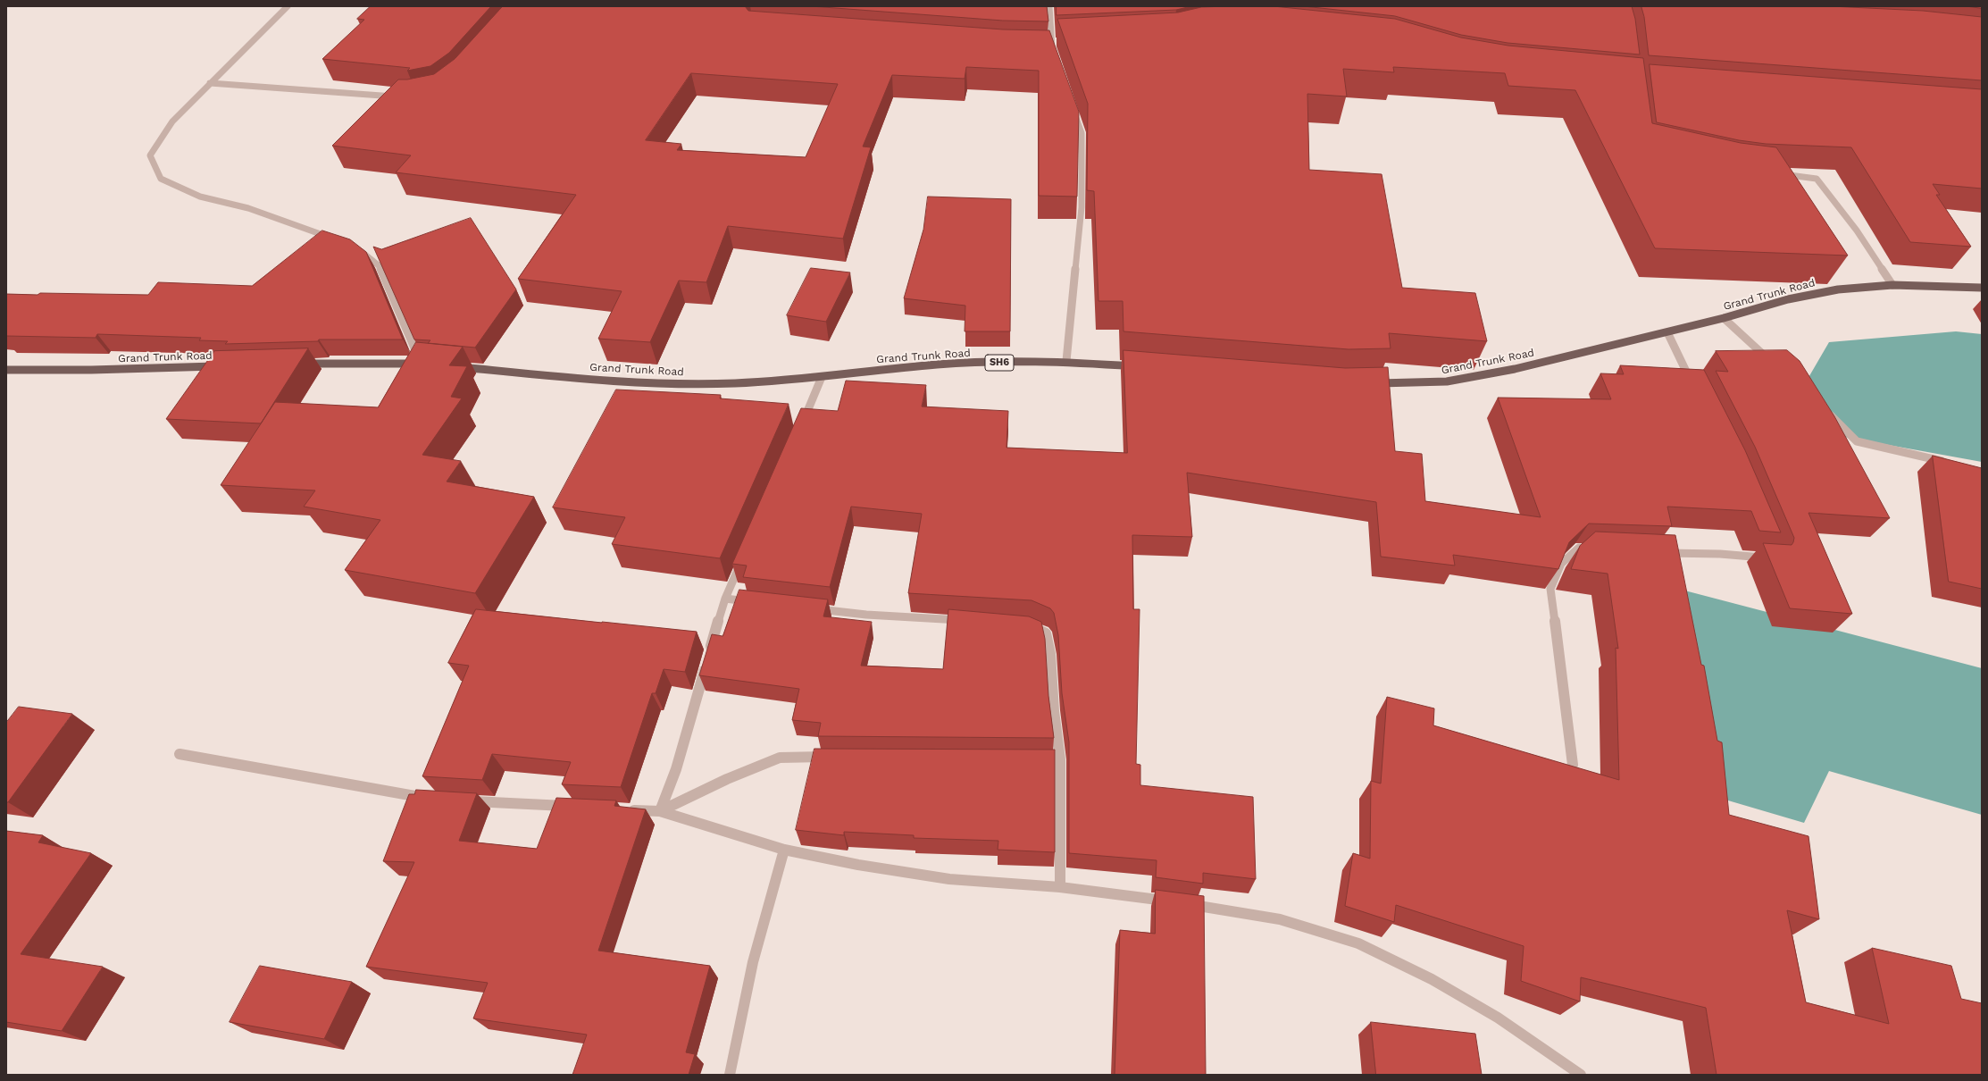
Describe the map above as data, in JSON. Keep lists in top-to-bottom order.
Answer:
{
  "streets": {
    "main road": ["Grand Trunk Road", "SH6"]
  }
}
